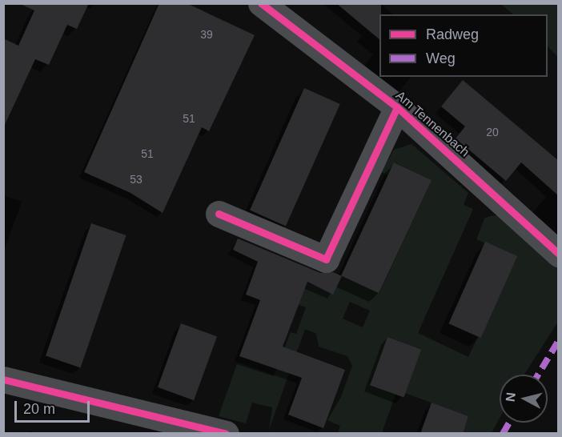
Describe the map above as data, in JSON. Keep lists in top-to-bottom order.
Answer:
{
  "streets": {
    "street": ["Am Tennenbach"]
  },
  "house_numbers": [
    "39",
    "51",
    "20",
    "51",
    "53"
  ],
  "legend": ["Radweg", "Weg"],
  "scale_bar": "20 m",
  "north": "left"
}
